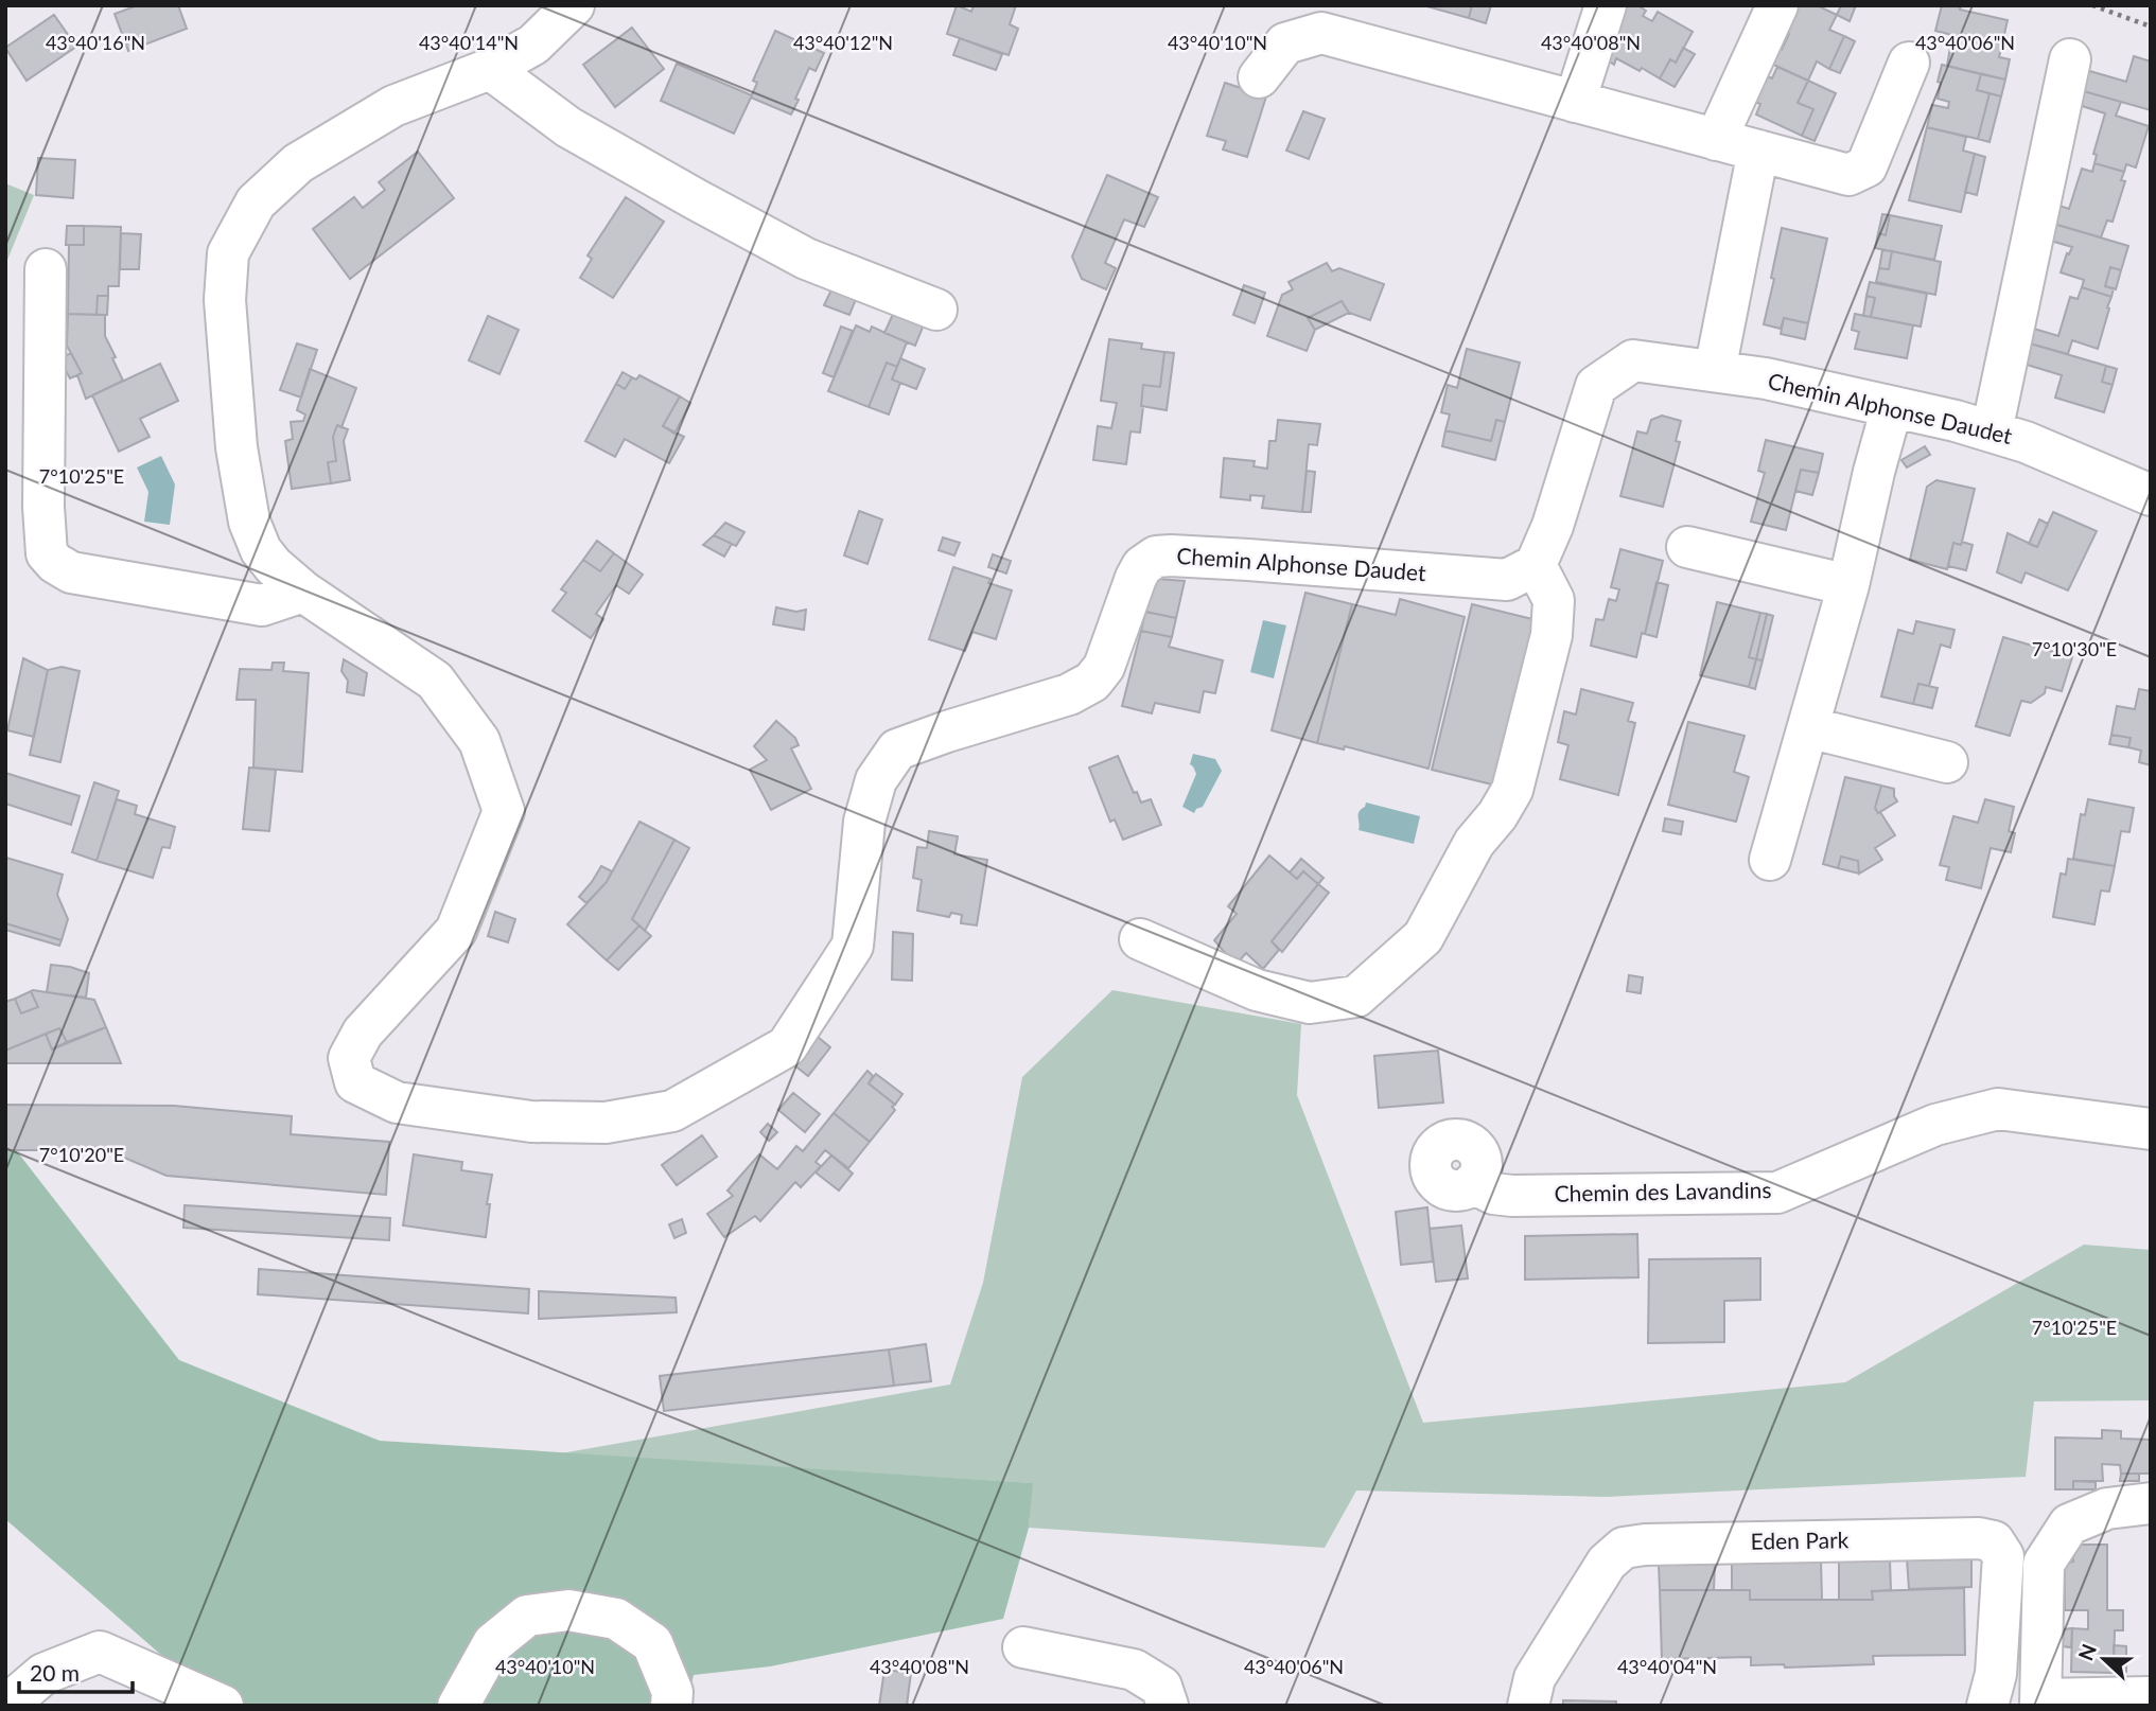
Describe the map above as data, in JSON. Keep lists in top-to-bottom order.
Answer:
{
  "streets": {
    "street": ["Chemin Alphonse Daudet", "Chemin des Lavandins", "Eden Park"]
  },
  "scale_bar": "20 m",
  "north": "left",
  "coordinates": [
    "43°40'16\"N",
    "43°40'14\"N",
    "43°40'12\"N",
    "43°40'10\"N",
    "43°40'08\"N",
    "43°40'06\"N",
    "7°10'25\"E",
    "7°10'30\"E",
    "7°10'20\"E",
    "43°40'04\"N"
  ]
}
